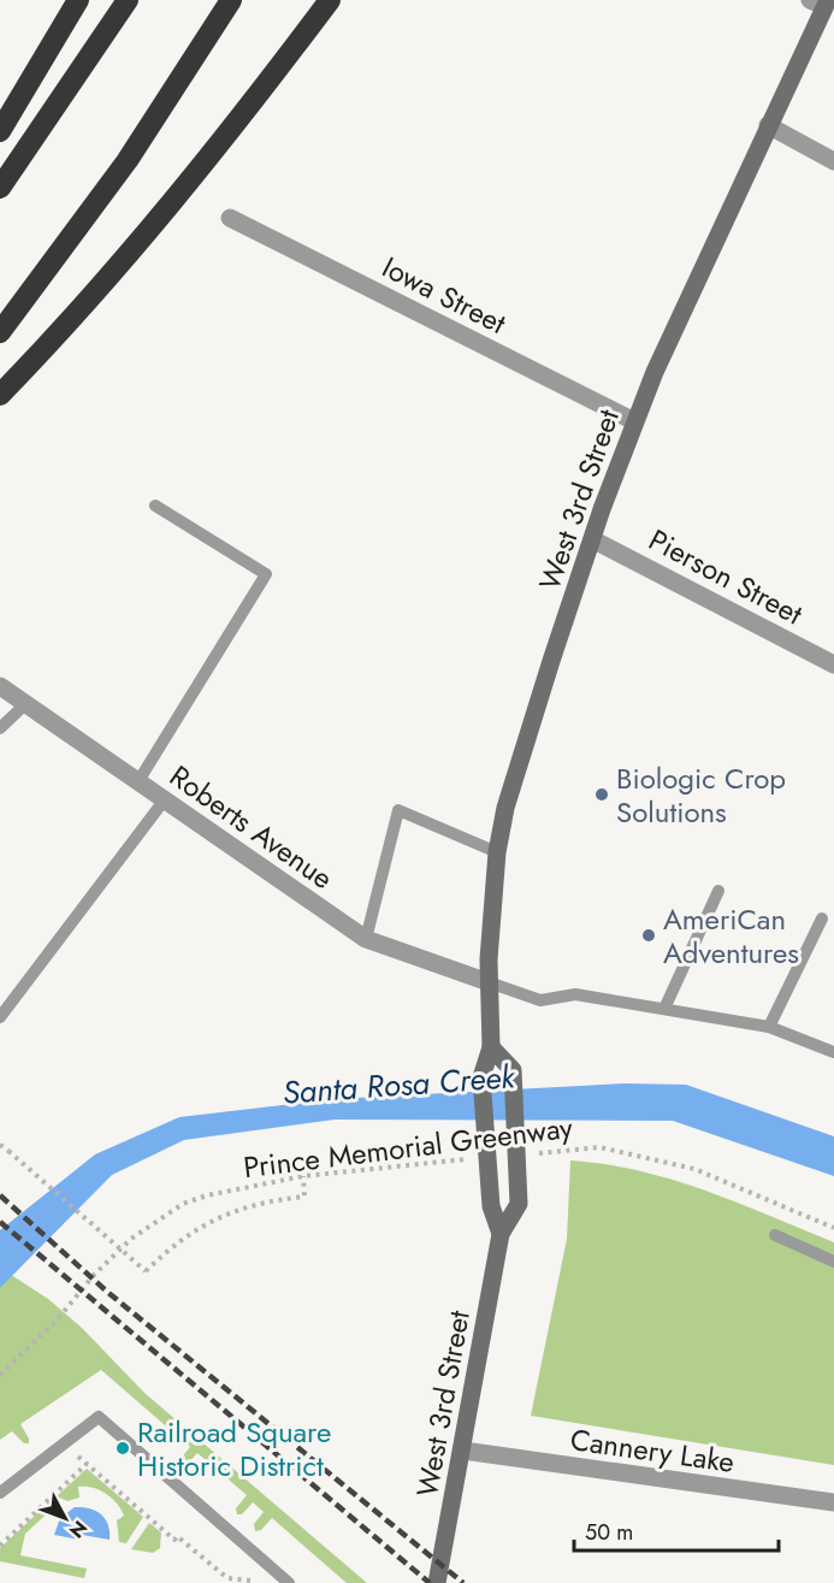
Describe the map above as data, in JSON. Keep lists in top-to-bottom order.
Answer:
{
  "streets": {
    "main road": ["West 3rd Street"],
    "street": [
      "Iowa Street",
      "Pierson Street",
      "Roberts Avenue",
      "Cannery Lake"
    ],
    "path": ["Prince Memorial Greenway"]
  },
  "crossings": [
    ["Iowa Street", "West 3rd Street"],
    ["West 3rd Street", "Pierson Street"],
    ["West 3rd Street", "Roberts Avenue"],
    ["West 3rd Street", "Cannery Lake"]
  ],
  "water": ["Santa Rosa Creek"],
  "places": ["Biologic Crop Solutions", "AmeriCan Adventures", "Railroad Square Historic District"],
  "scale_bar": "50 m",
  "north": "bottom right"
}
